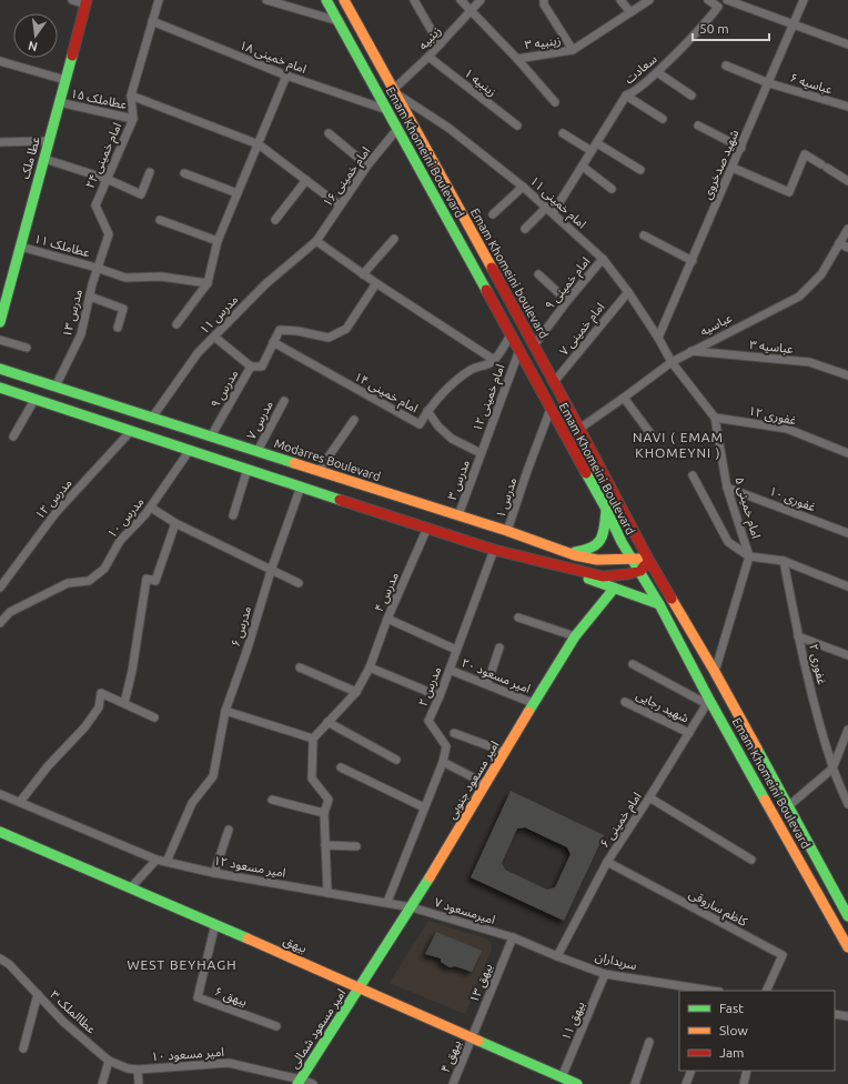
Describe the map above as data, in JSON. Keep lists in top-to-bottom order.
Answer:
{
  "streets": {
    "main road": [
      "Emam Khomeini Boulevard",
      "عطا ملک",
      "Emam Khomeini boulevard",
      "Modarres Boulevard",
      "امیر مسعود جنوبی",
      "بیهق",
      "امیر مسعود شمالی"
    ],
    "street": [
      "زینبیه",
      "زینبیه ۳",
      "امام خمینی ۱۸",
      "سعادت",
      "زینبیه ۱",
      "عباسیه ۶",
      "عطاملک ۱۵",
      "امام خمینی ۲۴",
      "شهید صدخروی",
      "امام خمینی ۱۶",
      "امام خمینی ۱۱",
      "عطاملک ۱۱",
      "امام خمینی ۹",
      "مدرس ۱۳",
      "مدرس ۱۱",
      "عباسیه",
      "امام خمینی ۷",
      "عباسیه ۳",
      "مدرس ۹",
      "امام خمینی ۱۴",
      "امام خمینی ۱۲",
      "غفوری ۱۲",
      "مدرس ۷",
      "مدرس ۳",
      "مدرس ۱",
      "مدرس ۱۲",
      "غفوری ۱۰",
      "امام خمینی ۵",
      "مدرس ۱۰",
      "مدرس ۴",
      "مدرس ۶",
      "غفوری ۲",
      "امیر مسعود ۲۰",
      "مدرس ۲",
      "شهید رجایی",
      "امام خمینی ۶",
      "امیر مسعود ۱۲",
      "کاظم ساروقی",
      "امیرمسعود ۷",
      "سربداران",
      "بیهق ۱۳",
      "بیهق ۶",
      "عطاالملک ۳",
      "بیهق ۱۱",
      "امیر مسعود ۱۰",
      "بیهق ۴"
    ]
  },
  "crossings": [
    ["زینبیه", "زینبیه ۳"],
    ["زینبیه", "زینبیه ۱"],
    ["زینبیه", "امام خمینی ۱۱"],
    ["زینبیه", "Emam Khomeini boulevard"],
    ["امام خمینی ۱۸", "Emam Khomeini Boulevard"],
    ["امام خمینی ۱۸", "امام خمینی ۲۴"],
    ["سعادت", "امام خمینی ۱۱"],
    ["عباسیه ۶", "شهید صدخروی"],
    ["عطاملک ۱۵", "امام خمینی ۲۴"],
    ["عطاملک ۱۵", "عطا ملک"],
    ["Emam Khomeini Boulevard", "امام خمینی ۱۶"],
    ["Emam Khomeini Boulevard", "Emam Khomeini boulevard"],
    ["Emam Khomeini Boulevard", "امام خمینی ۱۲"],
    ["Emam Khomeini Boulevard", "Modarres Boulevard"],
    ["Emam Khomeini Boulevard", "مدرس ۱"],
    ["Emam Khomeini Boulevard", "امام خمینی ۵"],
    ["Emam Khomeini Boulevard", "امام خمینی ۶"],
    ["امام خمینی ۲۴", "عطاملک ۱۱"],
    ["امام خمینی ۲۴", "مدرس ۱۳"],
    ["عطا ملک", "عطاملک ۱۱"],
    ["شهید صدخروی", "امام خمینی ۱۱"],
    ["امام خمینی ۱۶", "مدرس ۱۱"],
    ["امام خمینی ۱۱", "Emam Khomeini boulevard"],
    ["امام خمینی ۱۱", "امام خمینی ۹"],
    ["امام خمینی ۱۱", "عباسیه"],
    ["امام خمینی ۱۱", "امام خمینی ۷"],
    ["امام خمینی ۱۱", "امام خمینی ۵"],
    ["عطاملک ۱۱", "مدرس ۱۳"],
    ["Emam Khomeini boulevard", "امام خمینی ۹"],
    ["Emam Khomeini boulevard", "عباسیه"],
    ["Emam Khomeini boulevard", "امام خمینی ۷"],
    ["Emam Khomeini boulevard", "Modarres Boulevard"],
    ["مدرس ۱۳", "Modarres Boulevard"],
    ["مدرس ۱۱", "Modarres Boulevard"],
    ["عباسیه", "عباسیه ۳"],
    ["عباسیه", "امام خمینی ۵"],
    ["مدرس ۹", "امام خمینی ۱۴"],
    ["مدرس ۹", "Modarres Boulevard"],
    ["امام خمینی ۱۲", "مدرس ۳"],
    ["غفوری ۱۲", "امام خمینی ۵"],
    ["مدرس ۷", "Modarres Boulevard"],
    ["Modarres Boulevard", "مدرس ۳"],
    ["Modarres Boulevard", "مدرس ۱"],
    ["غفوری ۱۰", "امام خمینی ۵"],
    ["مدرس ۶", "امیر مسعود ۱۲"],
    ["امیر مسعود ۲۰", "مدرس ۲"],
    ["امیر مسعود ۲۰", "امیر مسعود جنوبی"],
    ["مدرس ۲", "امیر مسعود ۱۲"],
    ["شهید رجایی", "امام خمینی ۶"],
    ["امیر مسعود جنوبی", "امیر مسعود ۱۲"],
    ["امیر مسعود جنوبی", "امیرمسعود ۷"],
    ["امیر مسعود جنوبی", "بیهق"],
    ["امیر مسعود جنوبی", "امیر مسعود شمالی"],
    ["امام خمینی ۶", "کاظم ساروقی"],
    ["امام خمینی ۶", "سربداران"],
    ["امیر مسعود ۱۲", "امیرمسعود ۷"],
    ["امیرمسعود ۷", "سربداران"],
    ["امیرمسعود ۷", "بیهق ۱۳"],
    ["بیهق", "بیهق ۱۳"],
    ["بیهق", "بیهق ۶"],
    ["بیهق", "بیهق ۱۱"],
    ["بیهق", "امیر مسعود شمالی"],
    ["بیهق", "بیهق ۴"],
    ["سربداران", "بیهق ۱۳"],
    ["سربداران", "بیهق ۱۱"],
    ["بیهق ۱۳", "بیهق ۴"],
    ["عطاالملک ۳", "امیر مسعود ۱۰"],
    ["امیر مسعود شمالی", "امیر مسعود ۱۰"]
  ],
  "districts": ["NAVI ( EMAM KHOMEYNI )", "WEST BEYHAGH"],
  "legend": ["Fast", "Slow", "Jam"],
  "scale_bar": "50 m",
  "north": "bottom"
}
